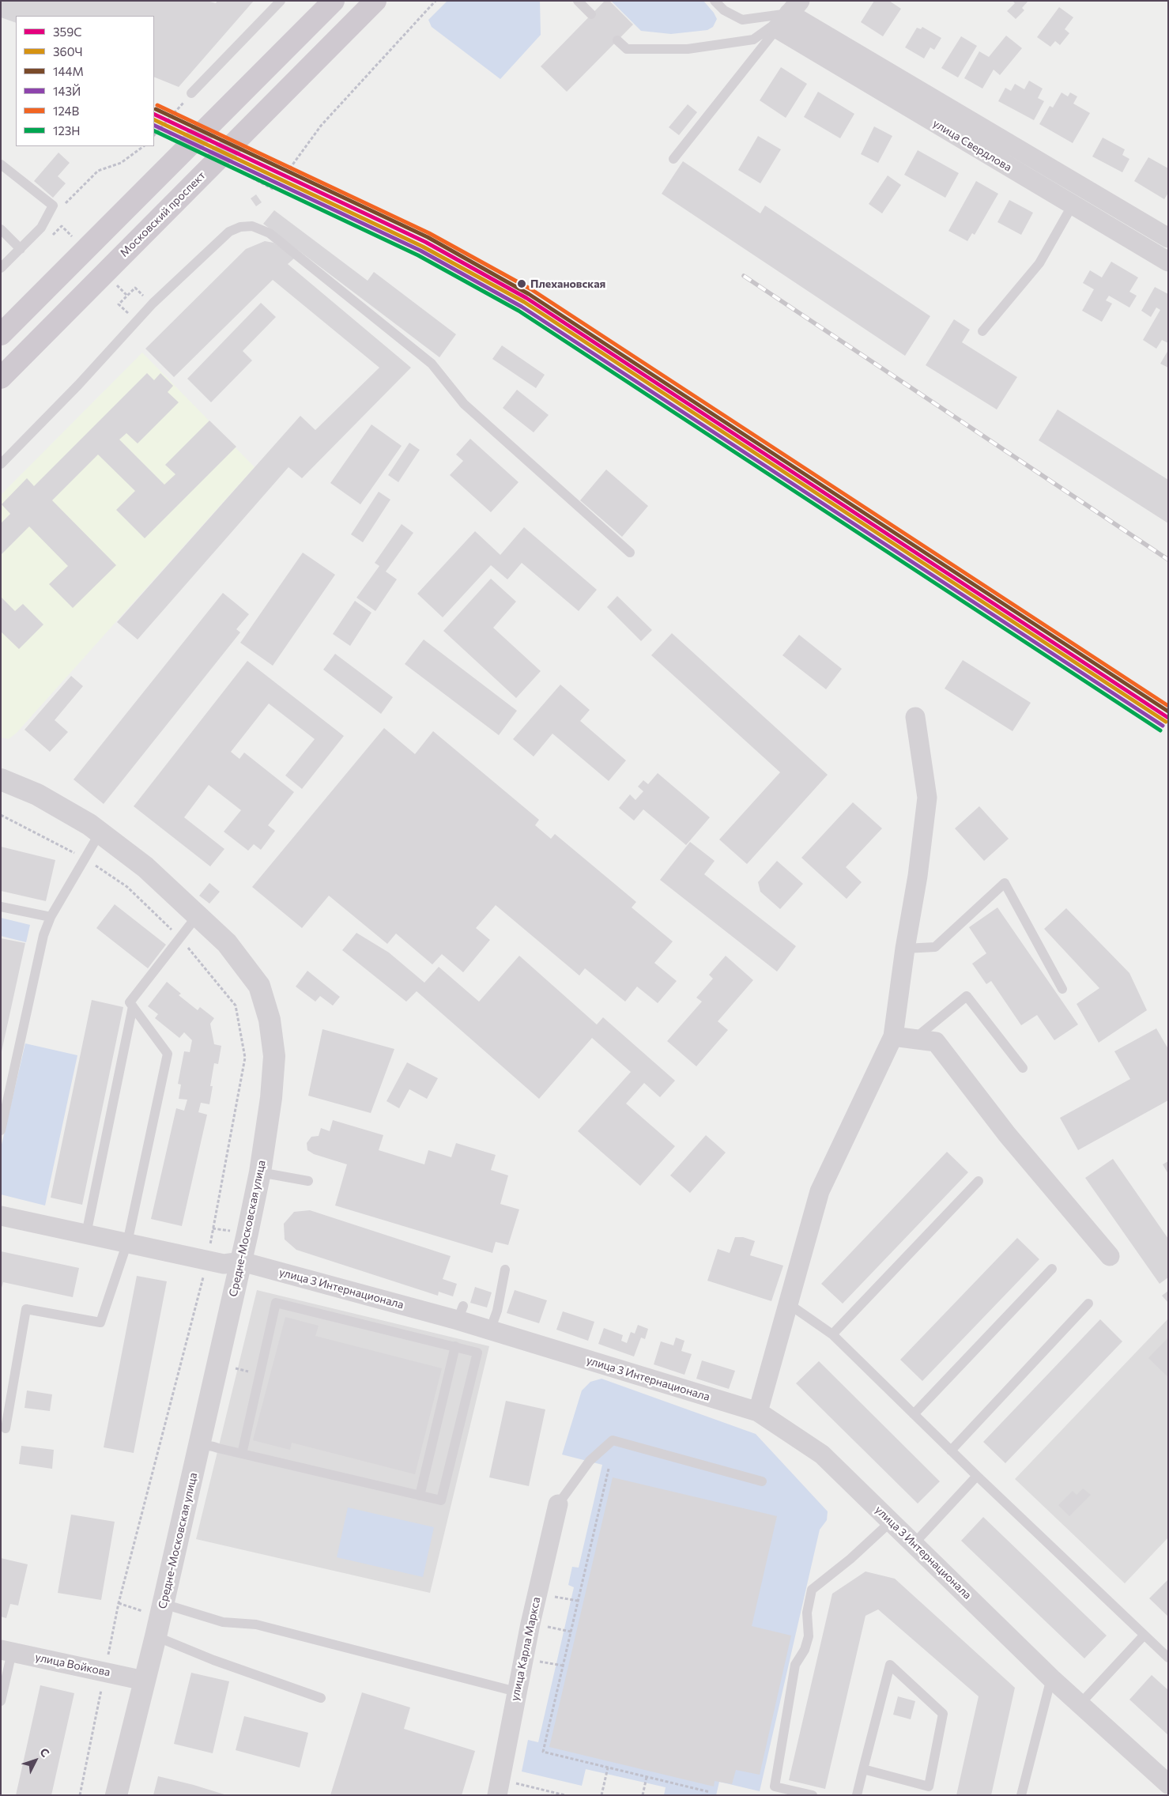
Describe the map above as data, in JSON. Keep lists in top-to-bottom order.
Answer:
{
  "streets": {
    "main road": ["Московский проспект"],
    "street": [
      "улица Свердлова",
      "Средне-Московская улица",
      "улица 3 Интернационала",
      "улица Карла Маркса",
      "улица Войкова"
    ]
  },
  "crossings": [
    ["Средне-Московская улица", "улица 3 Интернационала"],
    ["Средне-Московская улица", "улица Войкова"]
  ],
  "places": ["Плехановская"],
  "lines": [
    "transit line 124В",
    "transit line 144М",
    "transit line 359С",
    "transit line 360Ч",
    "transit line 143Й",
    "transit line 123Н"
  ],
  "legend": [
    "359С",
    "360Ч",
    "144М",
    "143Й",
    "124В",
    "123Н"
  ],
  "north": "top right"
}
